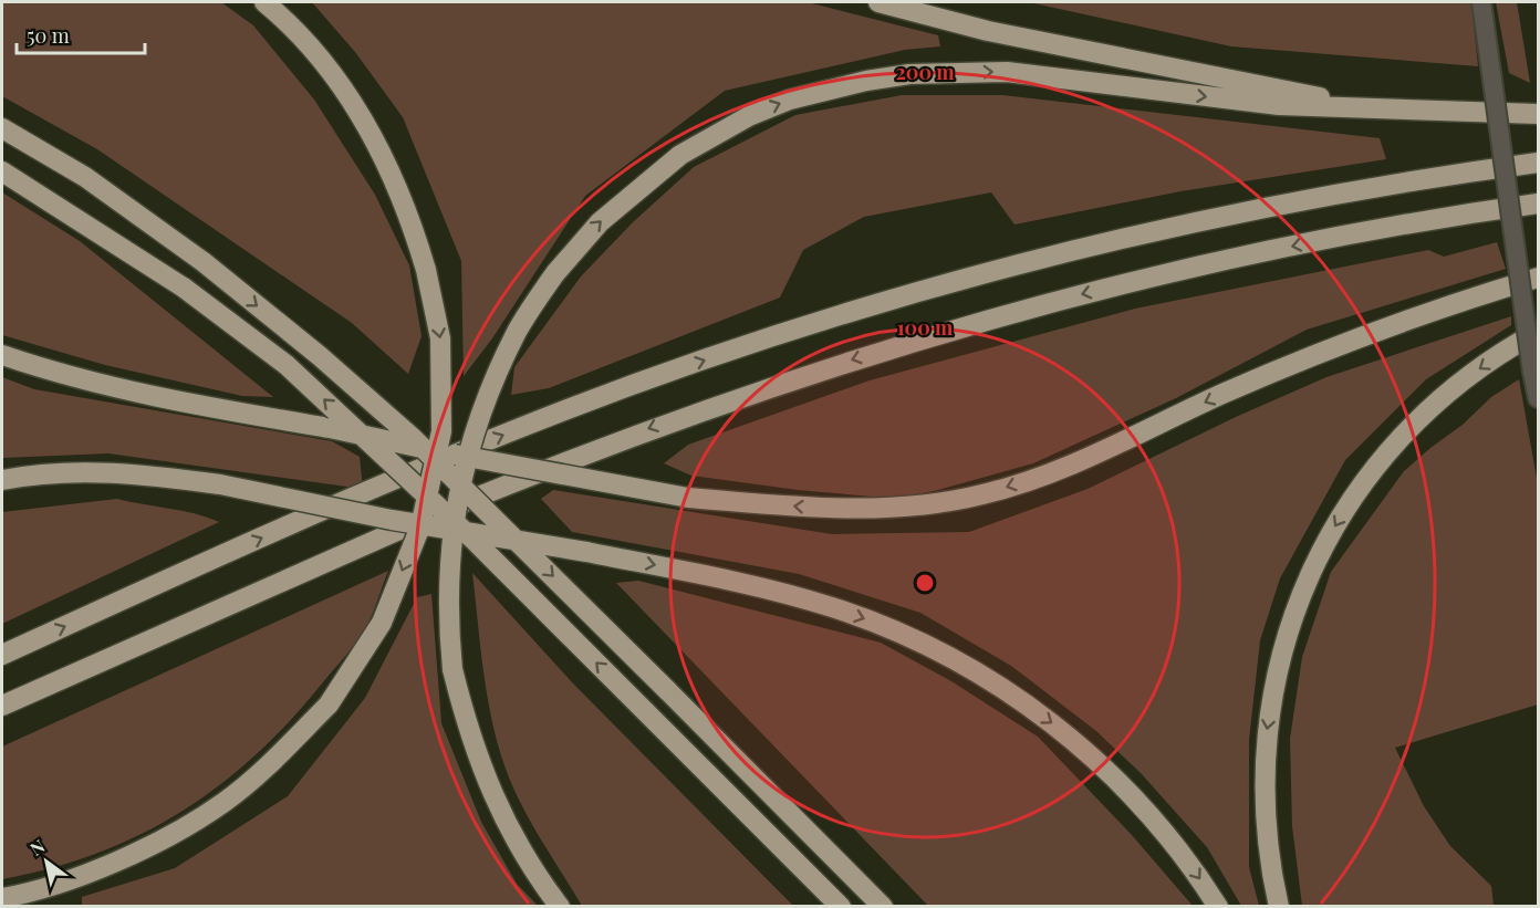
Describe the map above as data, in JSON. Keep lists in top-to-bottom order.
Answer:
{
  "scale_bar": "50 m",
  "north": "top left",
  "rings": ["200 m", "100 m"]
}
